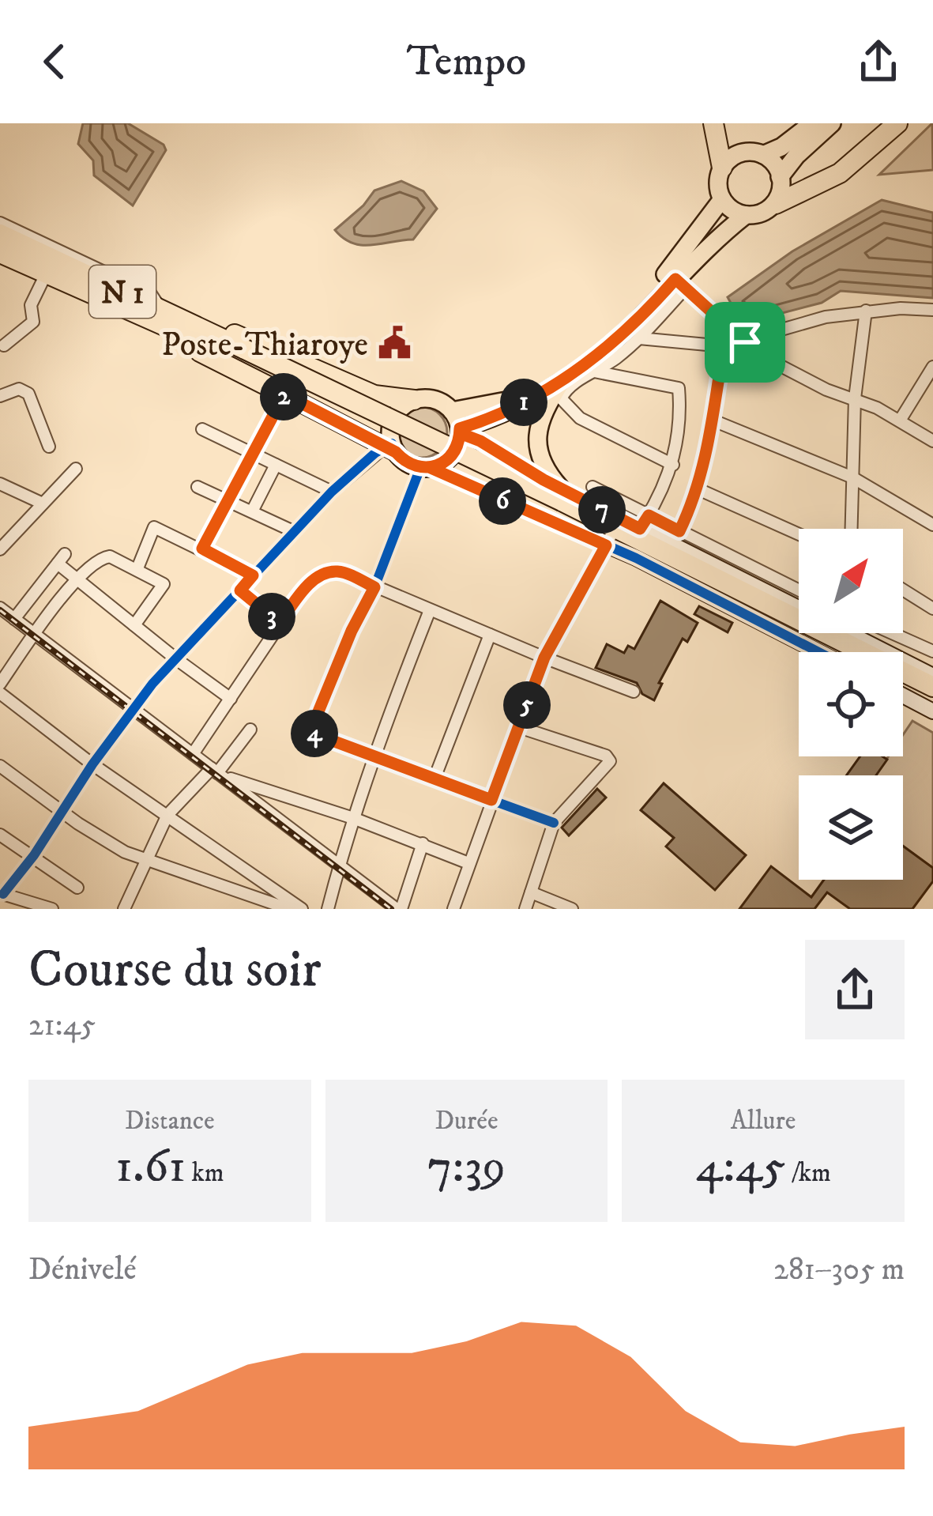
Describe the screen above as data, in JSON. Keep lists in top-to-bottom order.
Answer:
{
  "streets": {
    "highway": ["N 1"]
  },
  "places": {
    "public building": ["Poste-Thiaroye"]
  },
  "north": "top right",
  "page": {
    "header": "Tempo",
    "pins": [
      "2",
      "1",
      "6",
      "7",
      "3",
      "5",
      "4"
    ],
    "heading": ["Course du soir", "21:45"],
    "stats": [
      ["Distance", "1.61 km"],
      ["Durée", "7:39"],
      ["Allure", "4:45 /km"]
    ],
    "chart": ["Dénivelé", "281–305 m"]
  }
}
